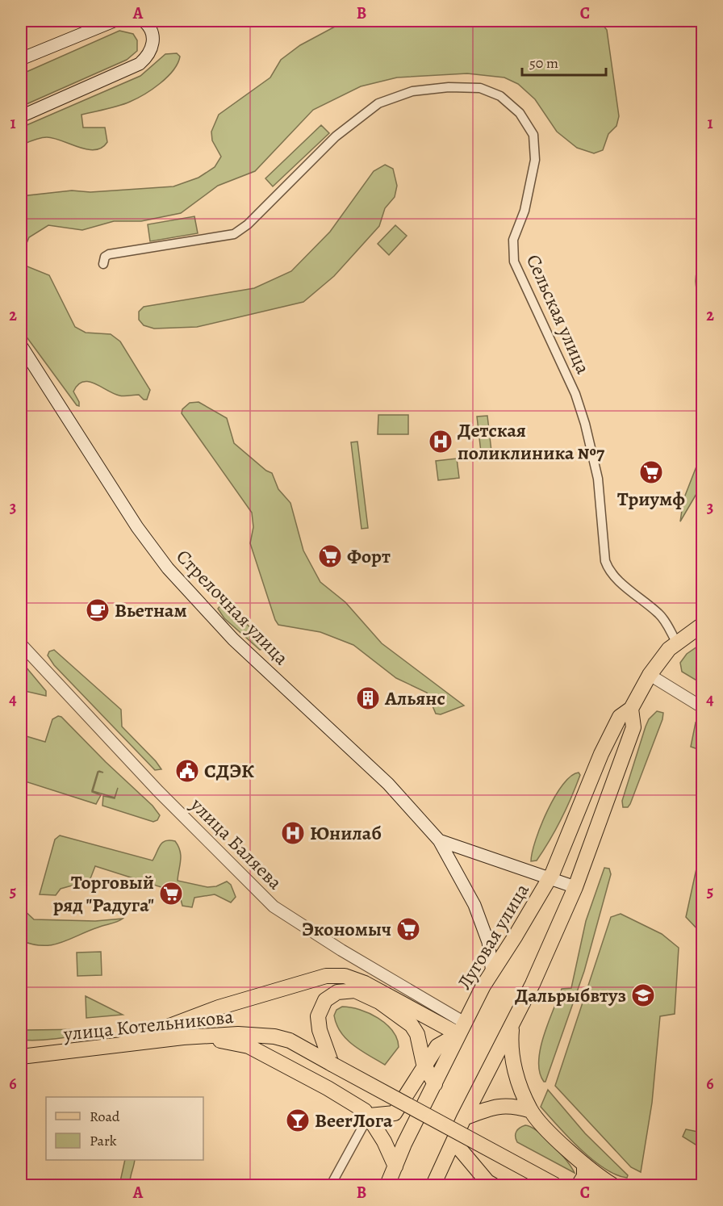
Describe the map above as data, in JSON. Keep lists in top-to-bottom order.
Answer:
{
  "streets": {
    "main road": ["Стрелочная улица", "Луговая улица", "улица Котельникова"],
    "street": ["Сельская улица", "улица Баляева"]
  },
  "crossings": [
    ["Сельская улица", "Луговая улица"],
    ["Стрелочная улица", "Луговая улица"],
    ["улица Баляева", "Луговая улица"]
  ],
  "places": {
    "hospital": ["Детская поликлиника №7", "Юнилаб"],
    "supermarket": [
      "Триумф",
      "Форт",
      "Торговый ряд \"Радуга\"",
      "Экономыч"
    ],
    "cafe": ["Вьетнам"],
    "building": ["Альянс"],
    "public building": ["СДЭК"],
    "school or university": ["Дальрыбвтуз"],
    "bar": ["BeerЛога"]
  },
  "legend": ["Road", "Park"],
  "scale_bar": "50 m",
  "grid": {
    "columns": ["A", "B", "C"],
    "rows": [
      "1",
      "2",
      "3",
      "4",
      "5",
      "6"
    ]
  }
}
